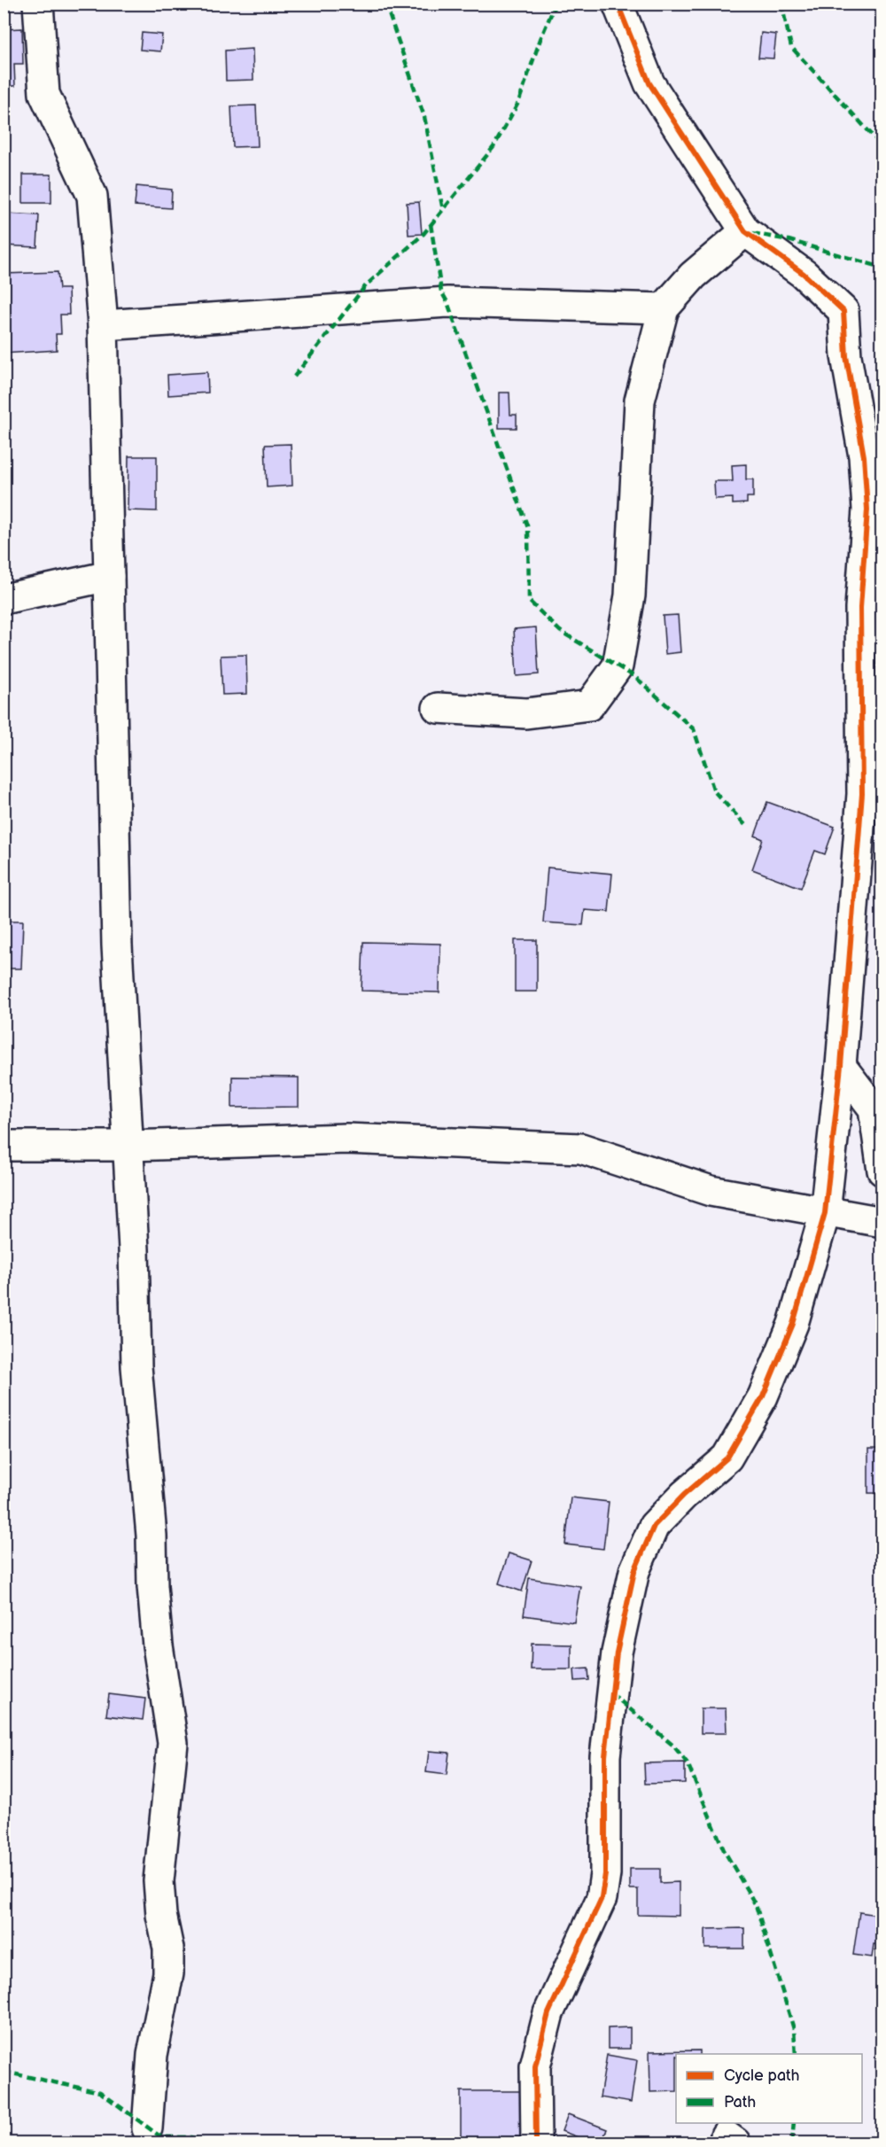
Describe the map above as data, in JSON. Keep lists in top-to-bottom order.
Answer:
{
  "legend": ["Cycle path", "Path"]
}
